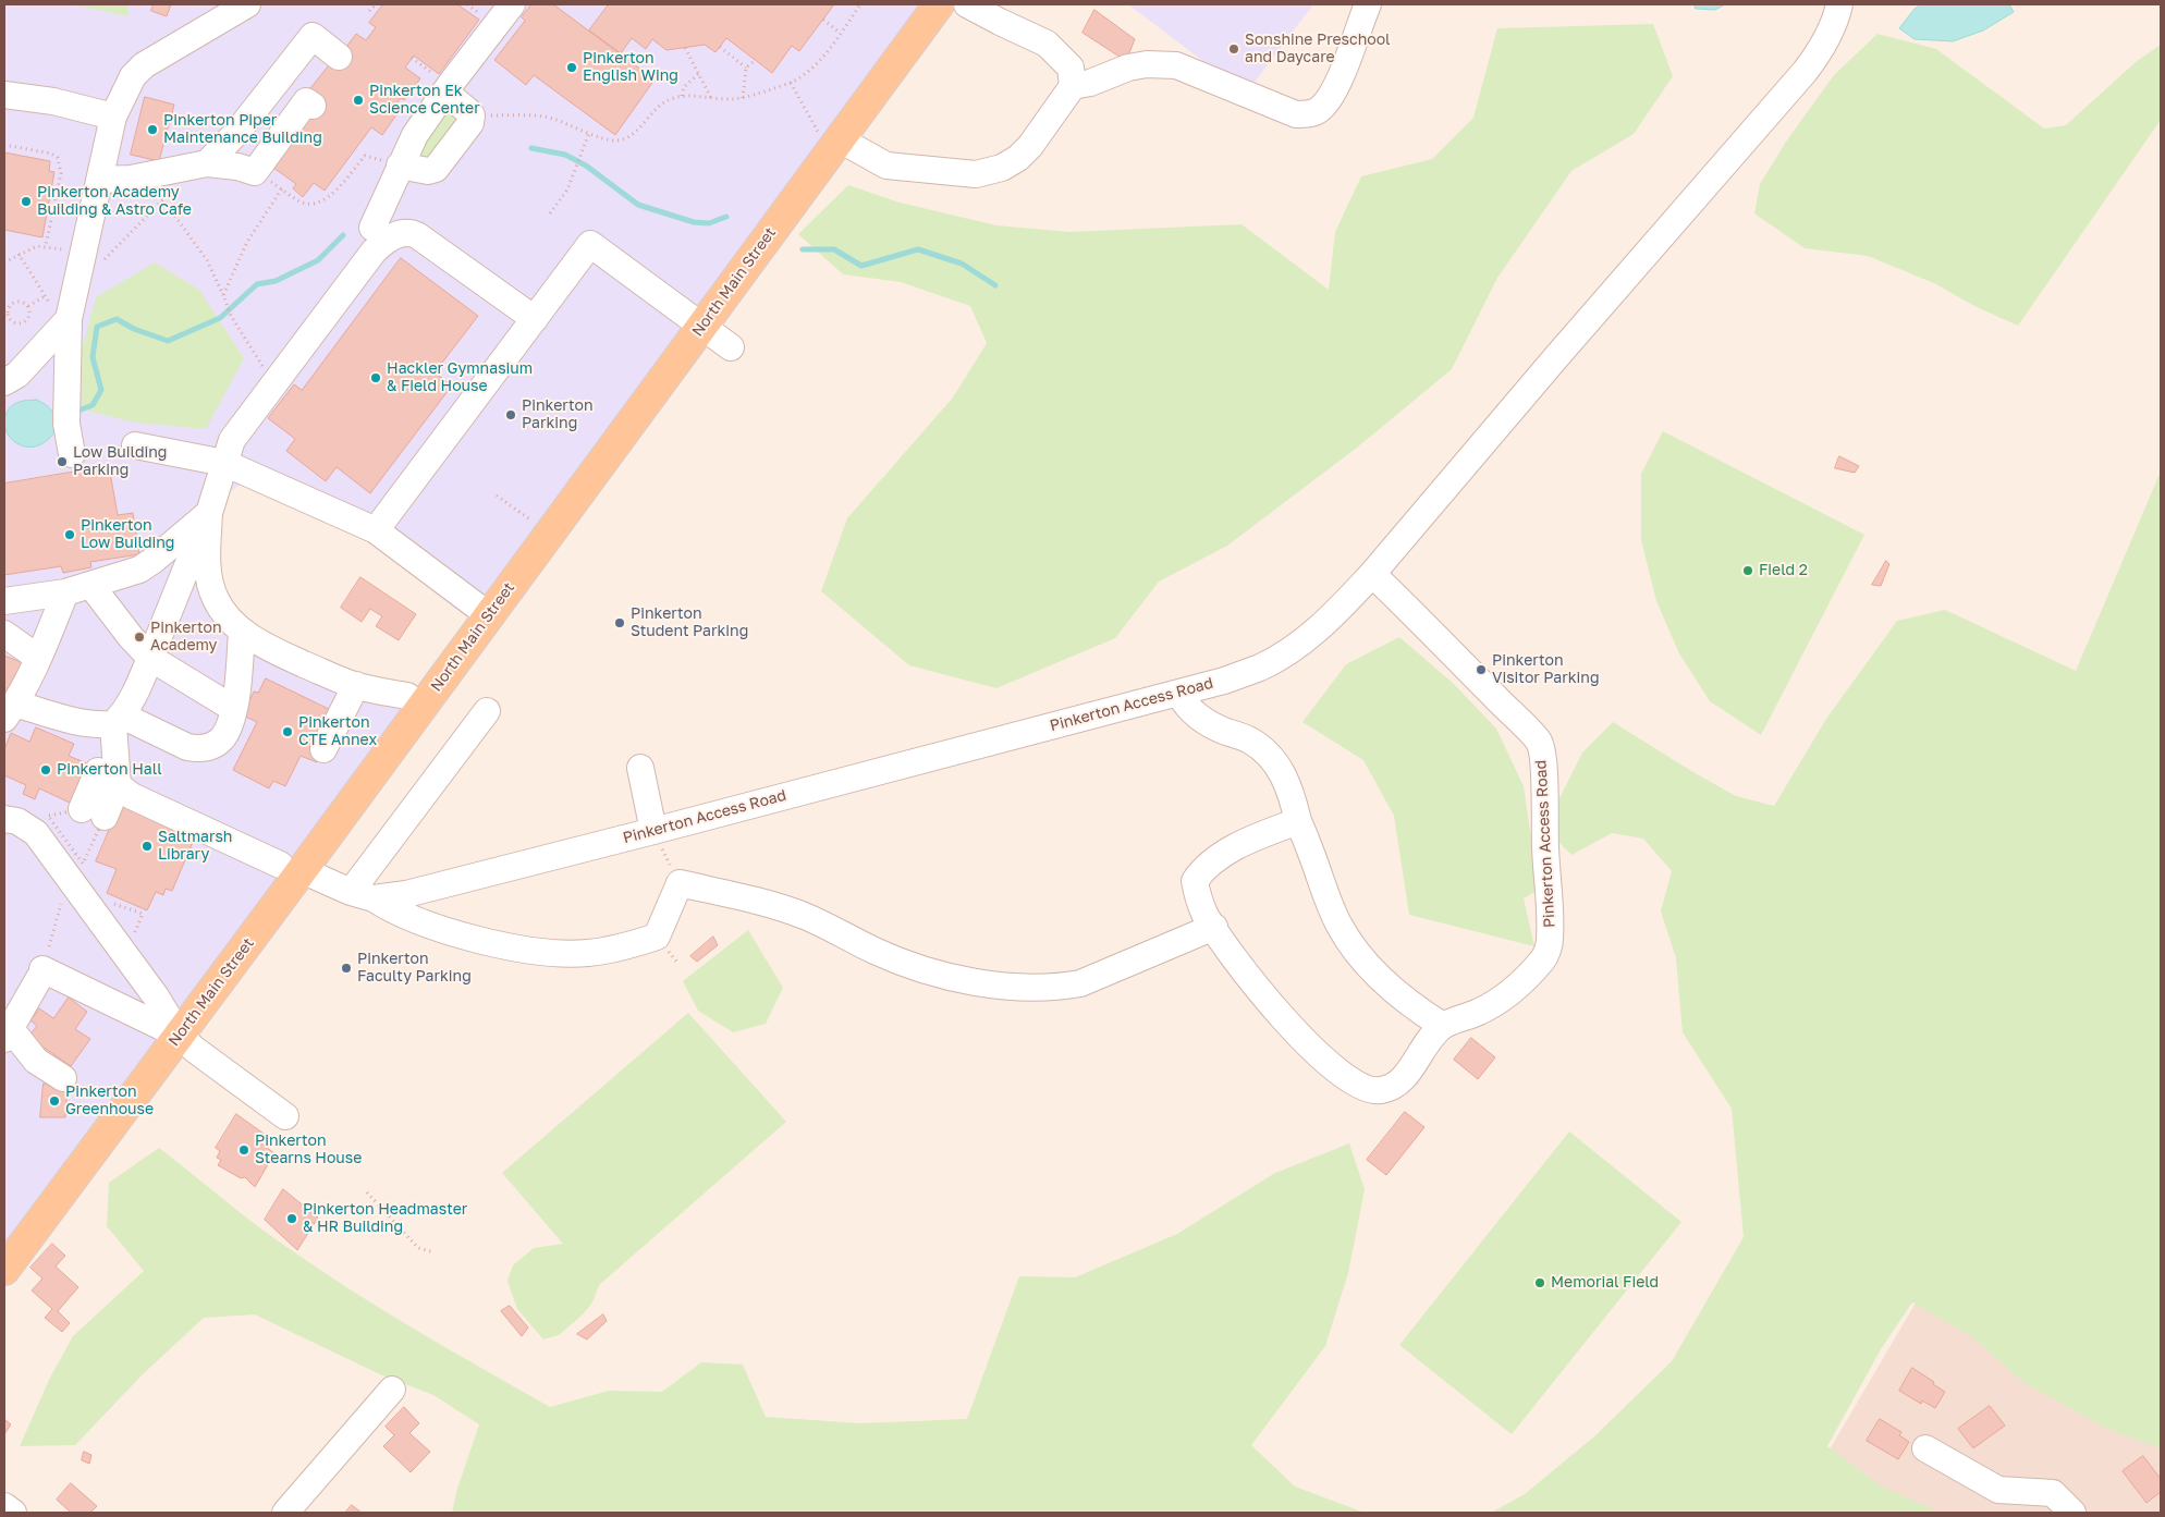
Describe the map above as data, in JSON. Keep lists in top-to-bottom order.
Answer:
{
  "streets": {
    "main road": ["North Main Street"],
    "street": ["Pinkerton Access Road"]
  },
  "places": [
    "Sonshine Preschool and Daycare",
    "Pinkerton English Wing",
    "Pinkerton Ek Science Center",
    "Pinkerton Piper Maintenance Building",
    "Pinkerton Academy Building & Astro Cafe",
    "Hackler Gymnasium & Field House",
    "Pinkerton Parking",
    "Low Building Parking",
    "Pinkerton Low Building",
    "Field 2",
    "Pinkerton Student Parking",
    "Pinkerton Academy",
    "Pinkerton Visitor Parking",
    "Pinkerton CTE Annex",
    "Pinkerton Hall",
    "Saltmarsh Library",
    "Pinkerton Faculty Parking",
    "Pinkerton Greenhouse",
    "Pinkerton Stearns House",
    "Pinkerton Headmaster & HR Building",
    "Memorial Field"
  ]
}
